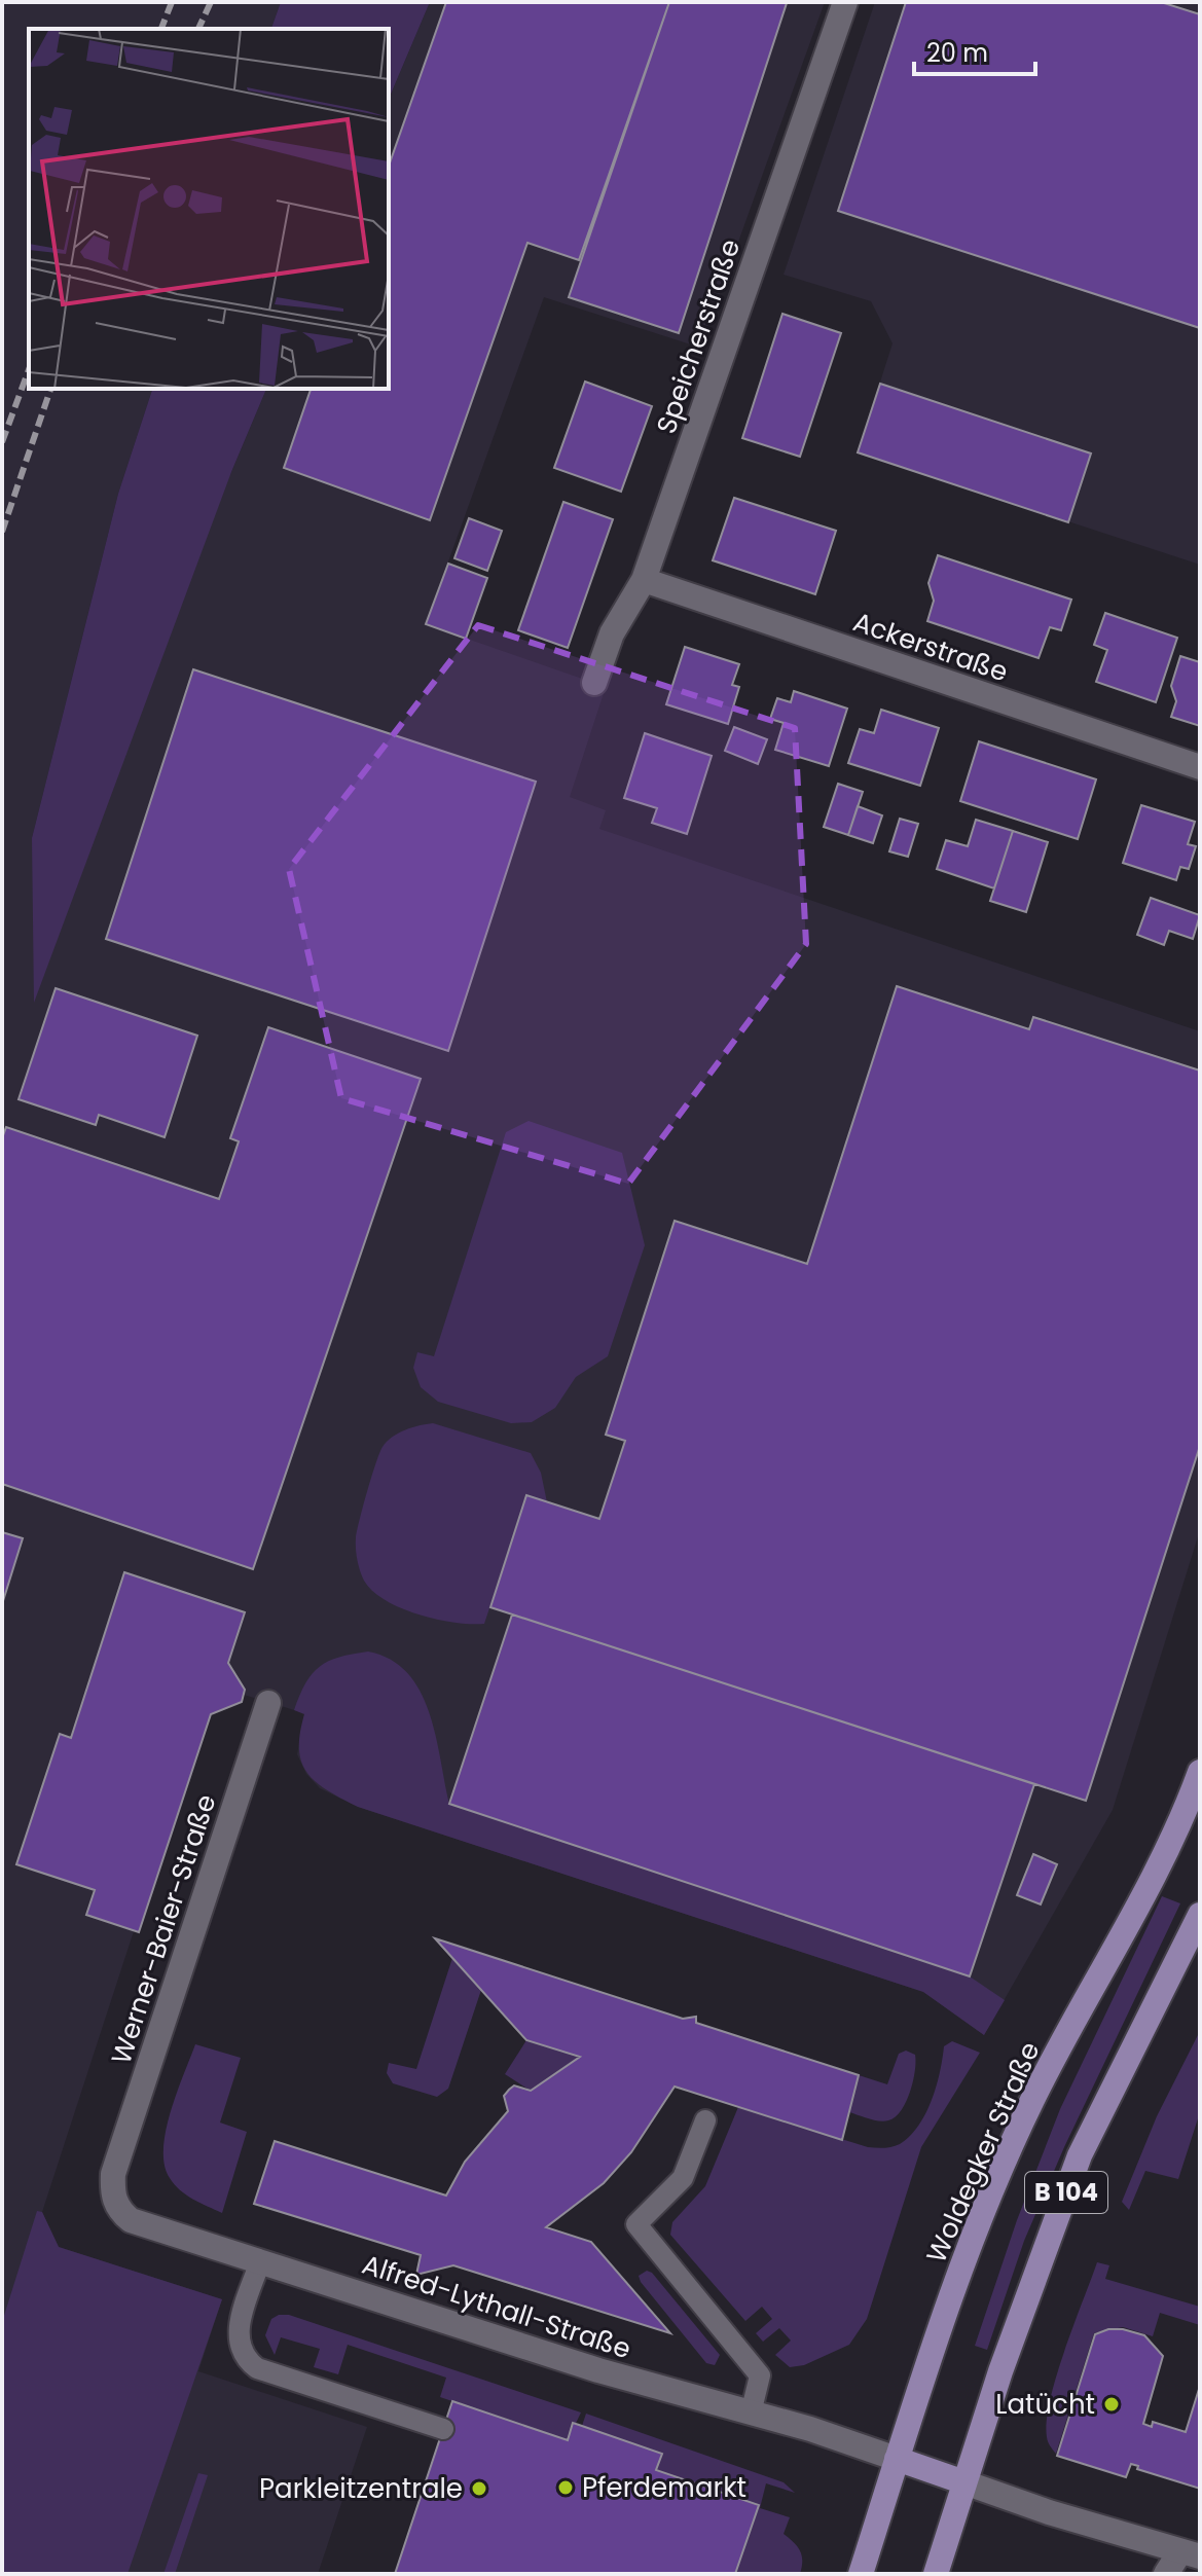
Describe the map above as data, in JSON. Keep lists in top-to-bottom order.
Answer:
{
  "streets": {
    "main road": ["Woldegker Straße", "B 104"],
    "street": [
      "Speicherstraße",
      "Ackerstraße",
      "Werner-Baier-Straße",
      "Alfred-Lythall-Straße"
    ]
  },
  "crossings": [
    ["Speicherstraße", "Ackerstraße"],
    ["Werner-Baier-Straße", "Alfred-Lythall-Straße"],
    ["Woldegker Straße", "Alfred-Lythall-Straße"]
  ],
  "places": ["Latücht", "Pferdemarkt", "Parkleitzentrale"],
  "scale_bar": "20 m"
}
